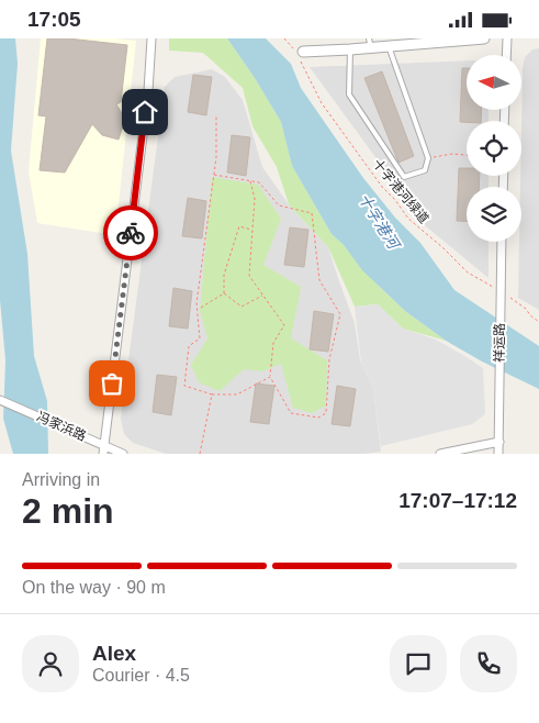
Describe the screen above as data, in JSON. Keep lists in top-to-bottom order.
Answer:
{
  "streets": {
    "street": ["祥运路", "冯家浜路"],
    "path": ["十字港河绿道"]
  },
  "crossings": [
    ["十字港河绿道", "祥运路"]
  ],
  "water": ["十字港河"],
  "north": "left",
  "page": {
    "status": "17:05",
    "heading": ["2 min", "Arriving in", "17:07–17:12"],
    "panel": ["Alex", "Courier · 4.5"],
    "bar": "On the way · 90 m"
  }
}
